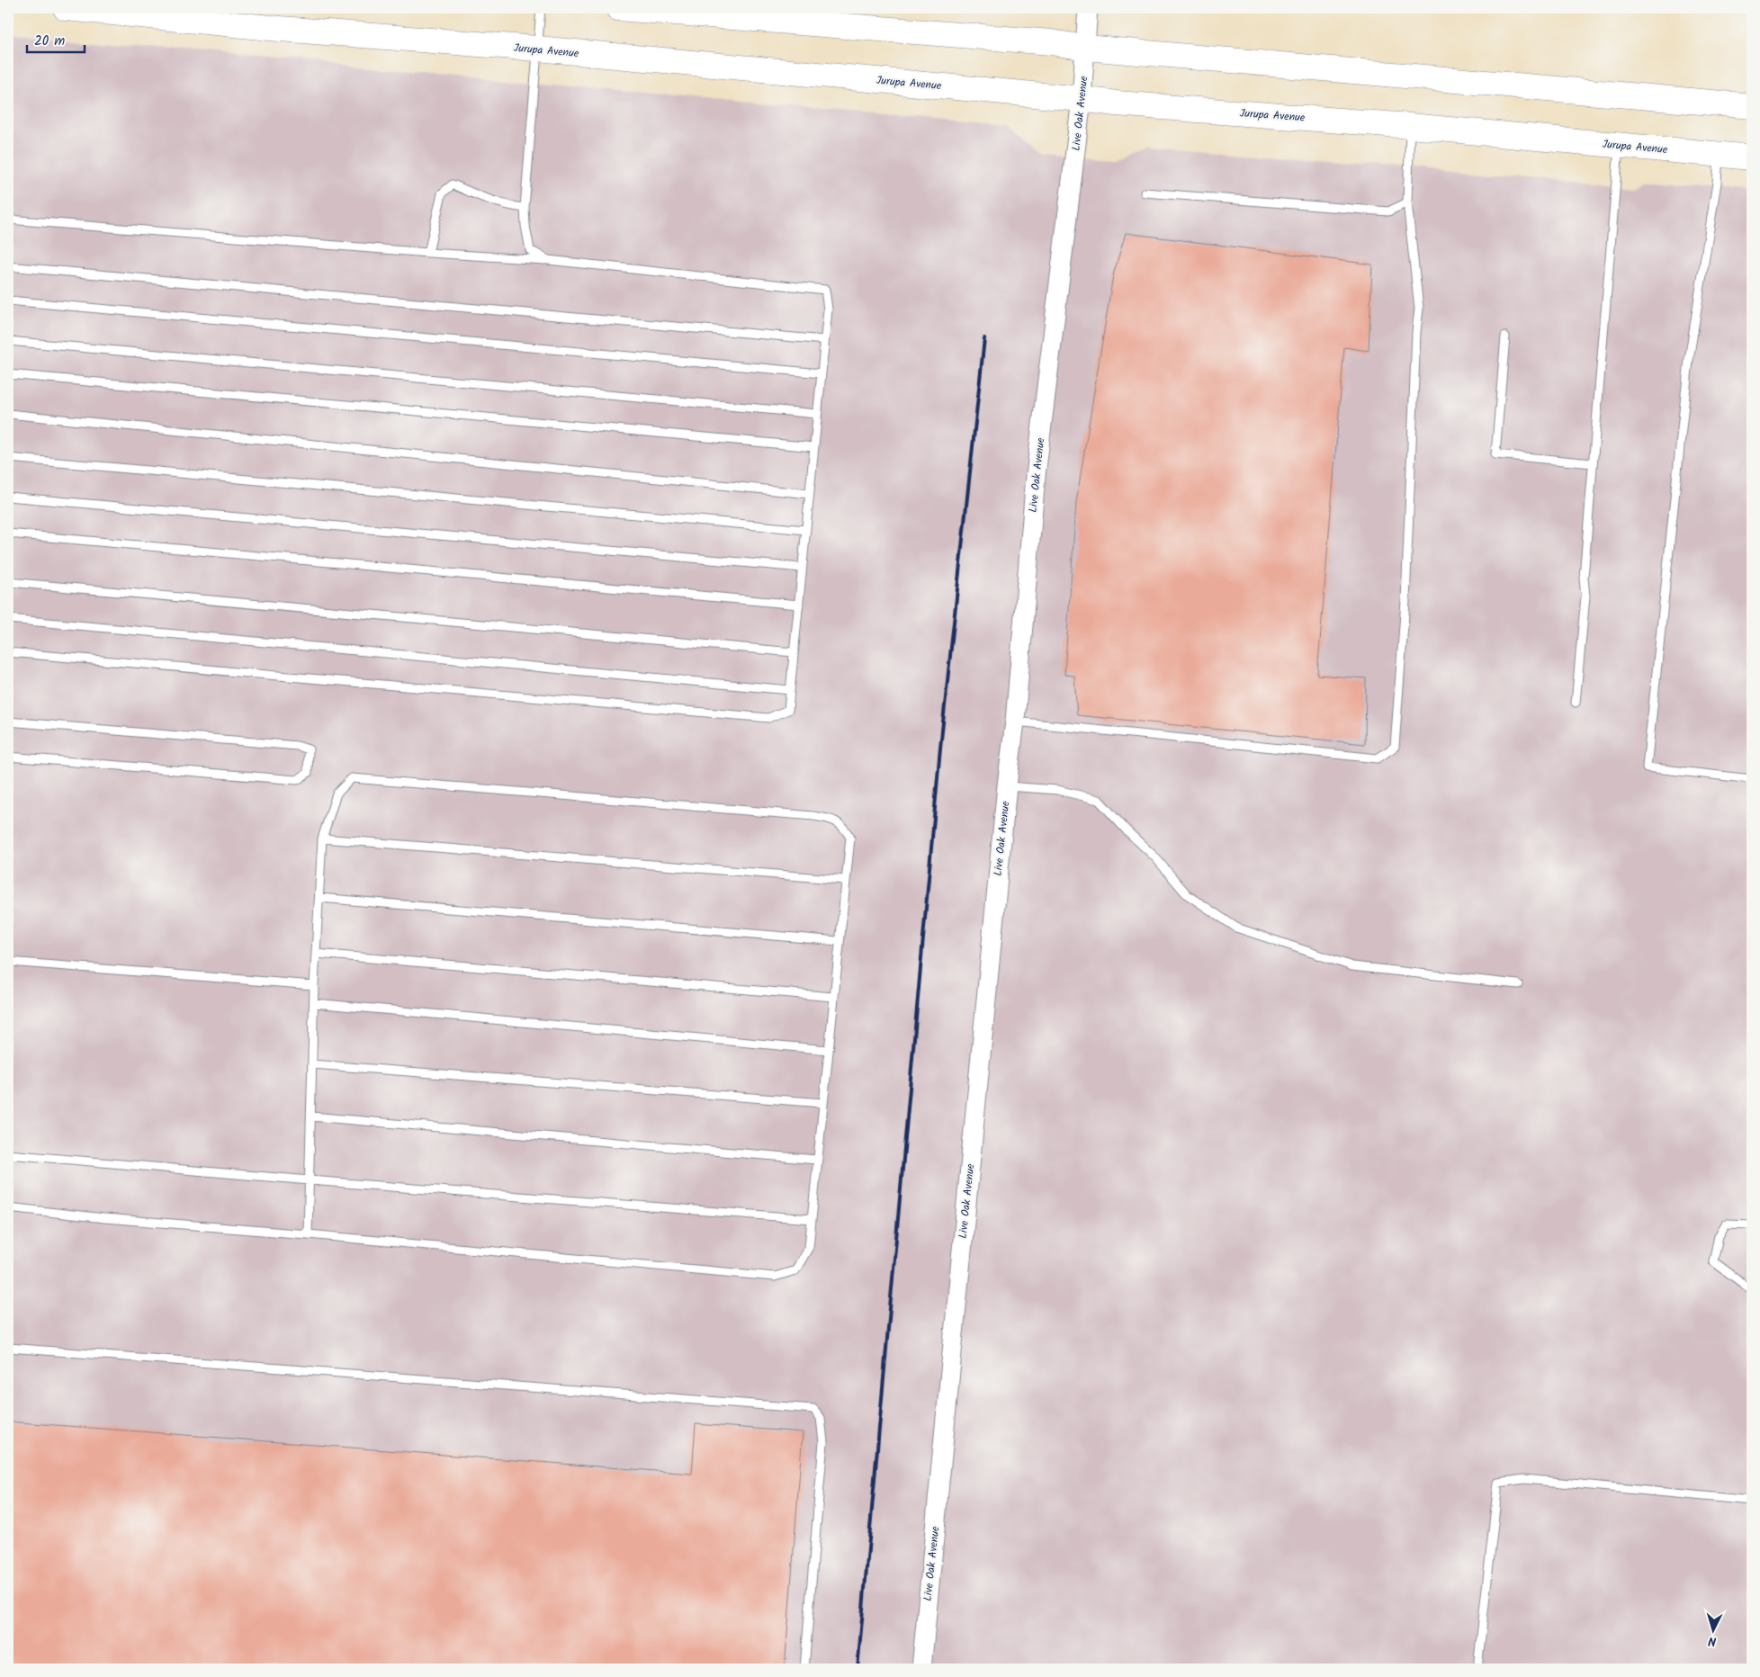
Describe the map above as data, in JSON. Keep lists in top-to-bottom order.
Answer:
{
  "streets": {
    "main road": ["Jurupa Avenue"],
    "street": ["Live Oak Avenue"]
  },
  "crossings": [
    ["Jurupa Avenue", "Live Oak Avenue"]
  ],
  "scale_bar": "20 m",
  "north": "bottom"
}
